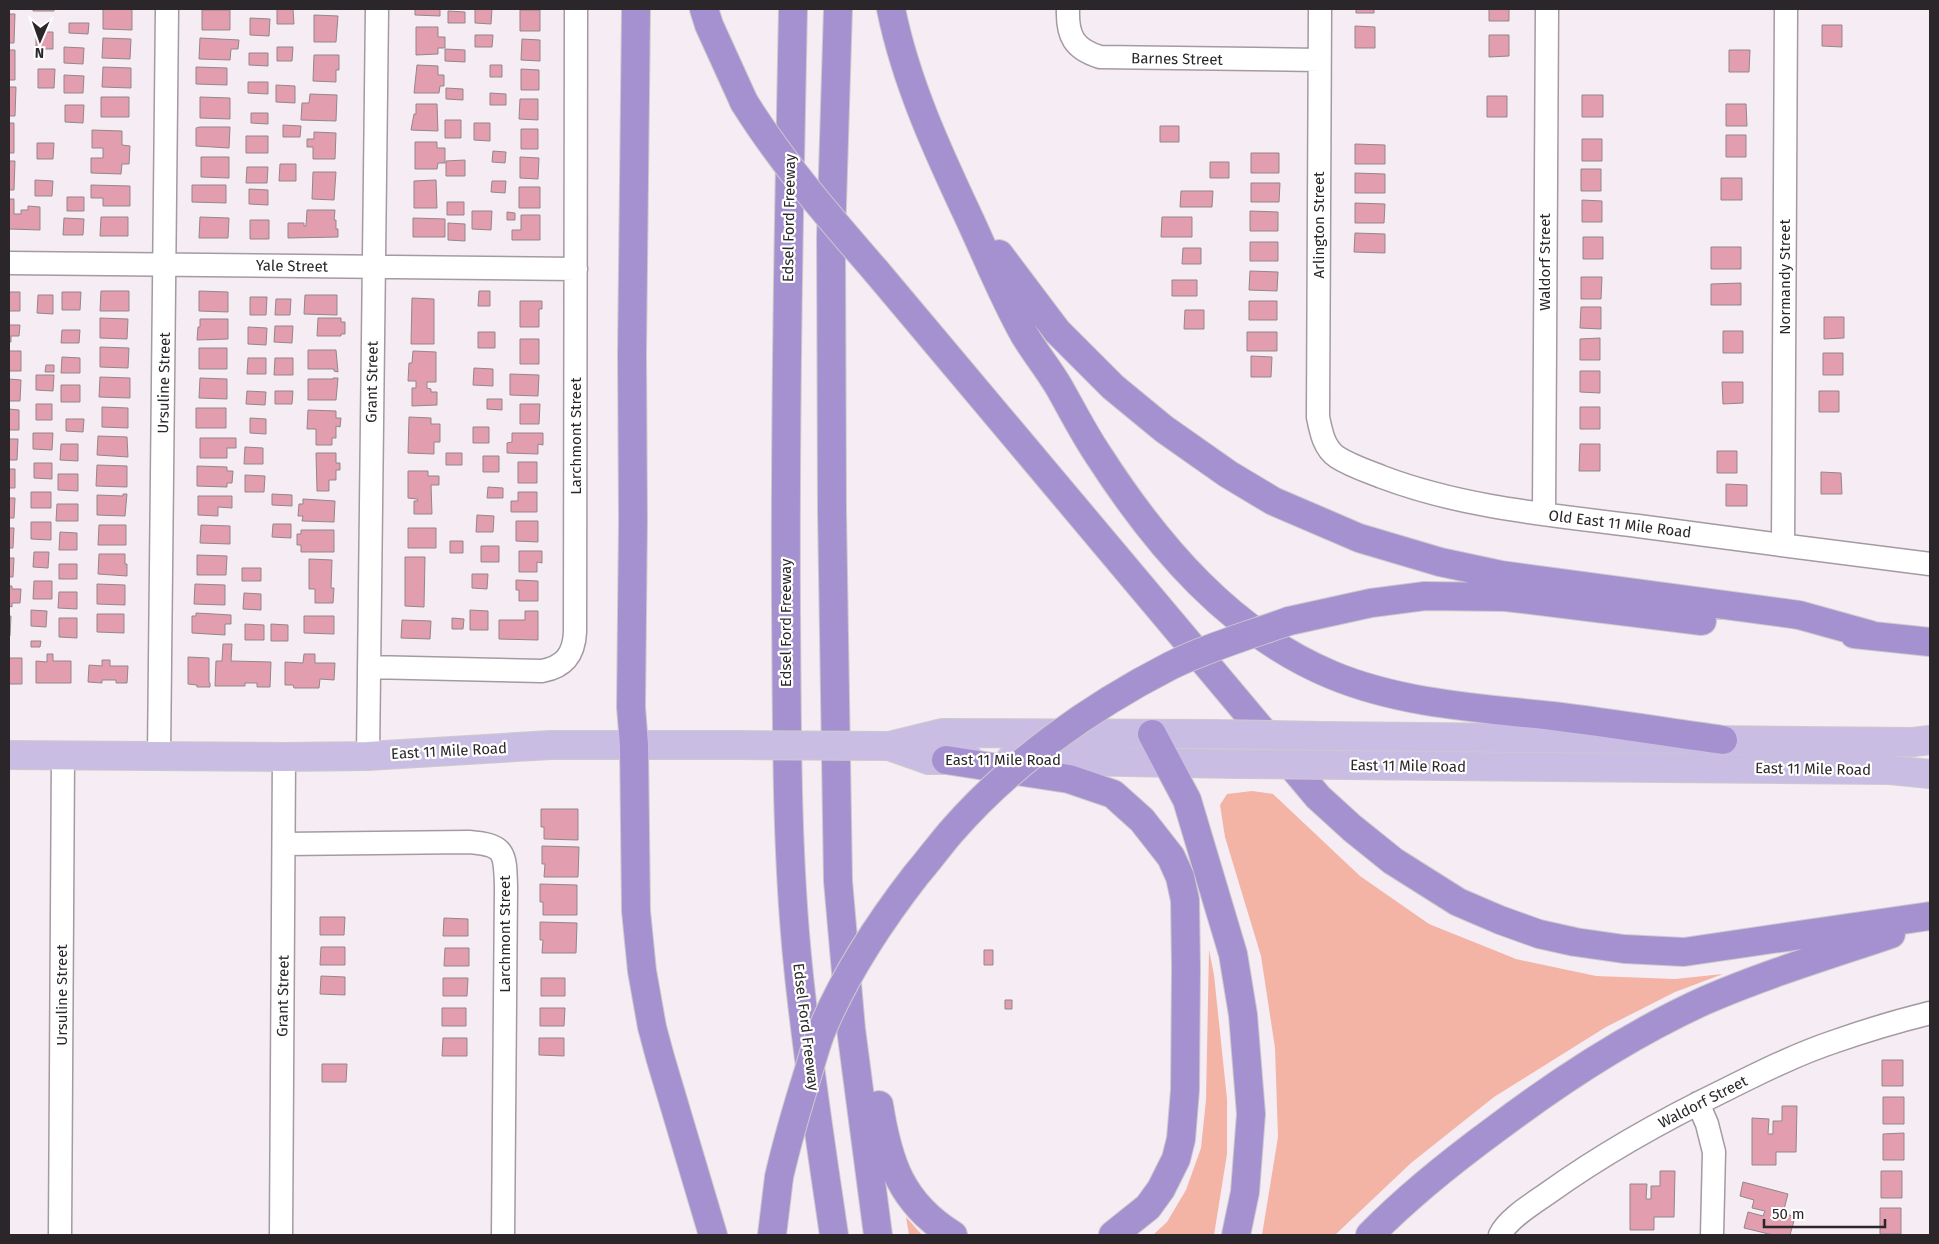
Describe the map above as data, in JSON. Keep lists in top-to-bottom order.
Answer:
{
  "streets": {
    "highway": ["Edsel Ford Freeway"],
    "main road": ["East 11 Mile Road"],
    "street": [
      "Barnes Street",
      "Arlington Street",
      "Waldorf Street",
      "Yale Street",
      "Normandy Street",
      "Grant Street",
      "Ursuline Street",
      "Larchmont Street",
      "Old East 11 Mile Road"
    ]
  },
  "crossings": [
    ["Barnes Street", "Arlington Street"],
    ["Arlington Street", "Old East 11 Mile Road"],
    ["Waldorf Street", "Old East 11 Mile Road"],
    ["Yale Street", "Grant Street"],
    ["Yale Street", "Ursuline Street"],
    ["Yale Street", "Larchmont Street"],
    ["Normandy Street", "Old East 11 Mile Road"],
    ["Grant Street", "Larchmont Street"],
    ["Grant Street", "East 11 Mile Road"],
    ["Ursuline Street", "East 11 Mile Road"]
  ],
  "scale_bar": "50 m",
  "north": "bottom"
}
